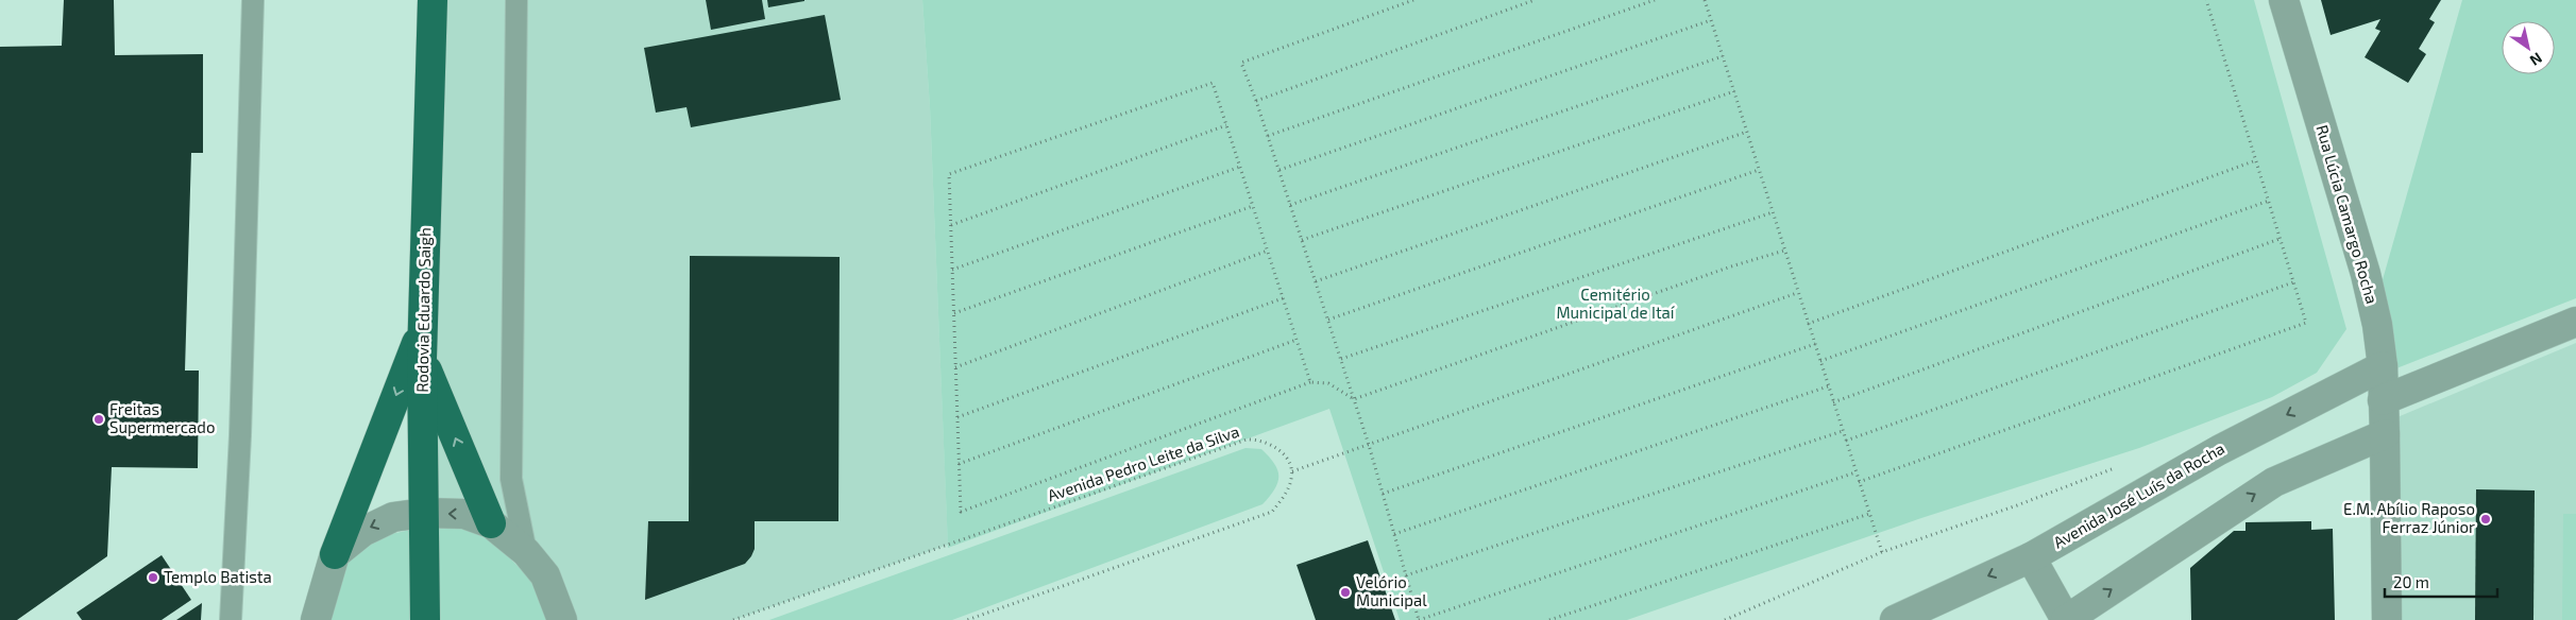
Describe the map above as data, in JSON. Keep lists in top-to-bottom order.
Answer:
{
  "streets": {
    "highway": ["Rodovia Eduardo Saigh"],
    "street": ["Rua Lúcia Camargo Rocha", "Avenida José Luís da Rocha"],
    "path": ["Avenida Pedro Leite da Silva"]
  },
  "crossings": [
    ["Rua Lúcia Camargo Rocha", "Avenida José Luís da Rocha"]
  ],
  "parks": ["Cemitério Municipal de Itaí"],
  "places": [
    "Freitas Supermercado",
    "E.M. Abílio Raposo Ferraz Júnior",
    "Templo Batista",
    "Velório Municipal"
  ],
  "scale_bar": "20 m",
  "north": "bottom right"
}
